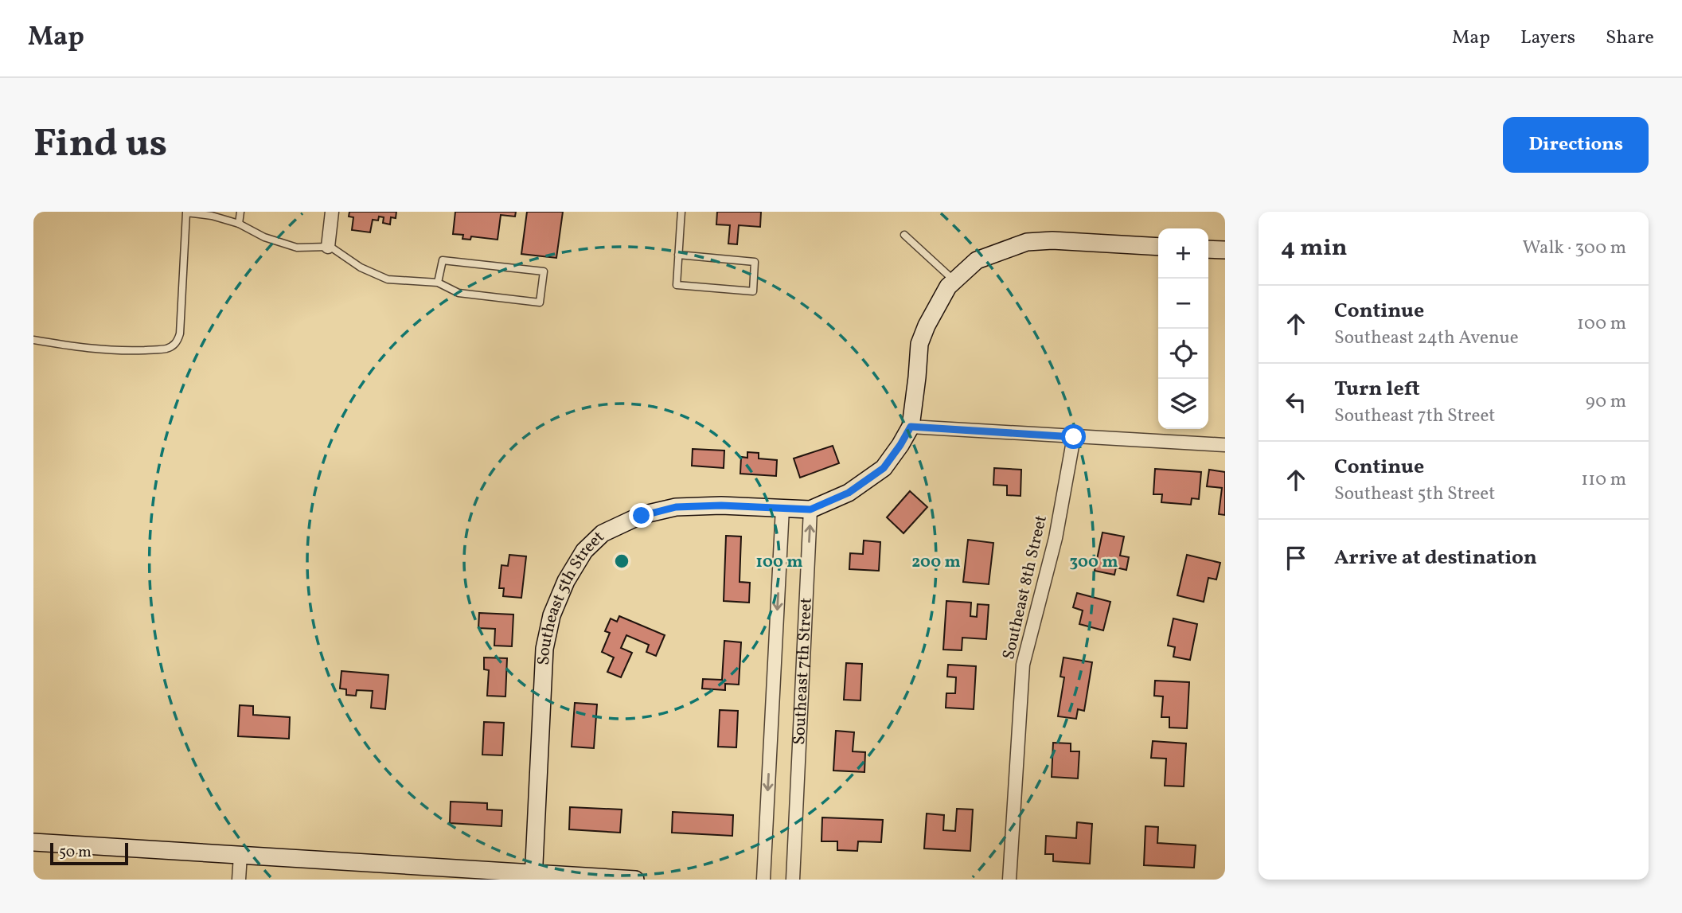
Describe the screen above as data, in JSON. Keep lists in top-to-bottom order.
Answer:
{
  "streets": {
    "street": ["Southeast 8th Street", "Southeast 5th Street", "Southeast 7th Street"]
  },
  "crossings": [
    ["Southeast 5th Street", "Southeast 7th Street"]
  ],
  "scale_bar": "50 m",
  "page": {
    "header": "Map",
    "nav": ["Map", "Layers", "Share"],
    "buttons": "Directions",
    "title": "Find us",
    "heading": ["4 min", "Walk · 300 m"],
    "map_buttons": ["+", "−"],
    "list": [
      ["Continue", "Southeast 24th Avenue", "100 m"],
      ["Turn left", "Southeast 7th Street", "90 m"],
      ["Continue", "Southeast 5th Street", "110 m"],
      "Arrive at destination"
    ],
    "scale": "50 m"
  },
  "rings": ["100 m", "200 m", "300 m"]
}
